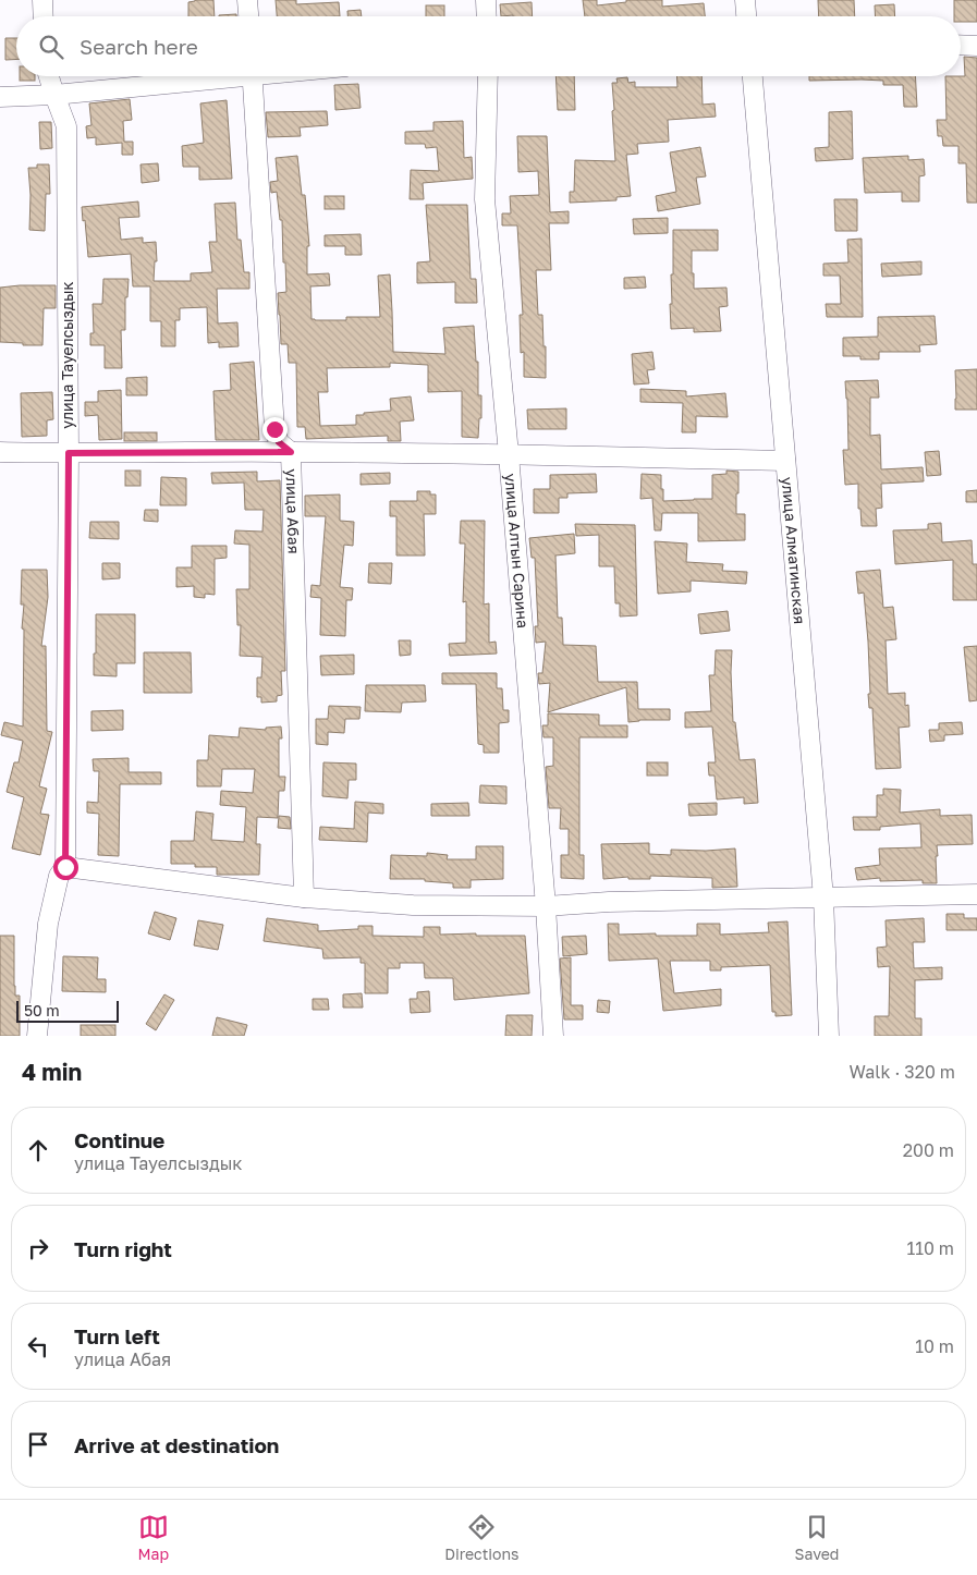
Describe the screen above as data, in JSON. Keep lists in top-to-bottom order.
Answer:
{
  "streets": {
    "street": [
      "улица Тауелсыздык",
      "улица Абая",
      "улица Алтын Сарина",
      "улица Алматинская"
    ]
  },
  "scale_bar": "50 m",
  "page": {
    "search": "Search here",
    "scale": "50 m",
    "heading": ["4 min", "Walk · 320 m"],
    "list": [
      ["Continue", "улица Тауелсыздык", "200 m"],
      ["Turn right", "110 m"],
      ["Turn left", "улица Абая", "10 m"],
      "Arrive at destination"
    ],
    "nav": ["Map", "Directions", "Saved"]
  }
}
